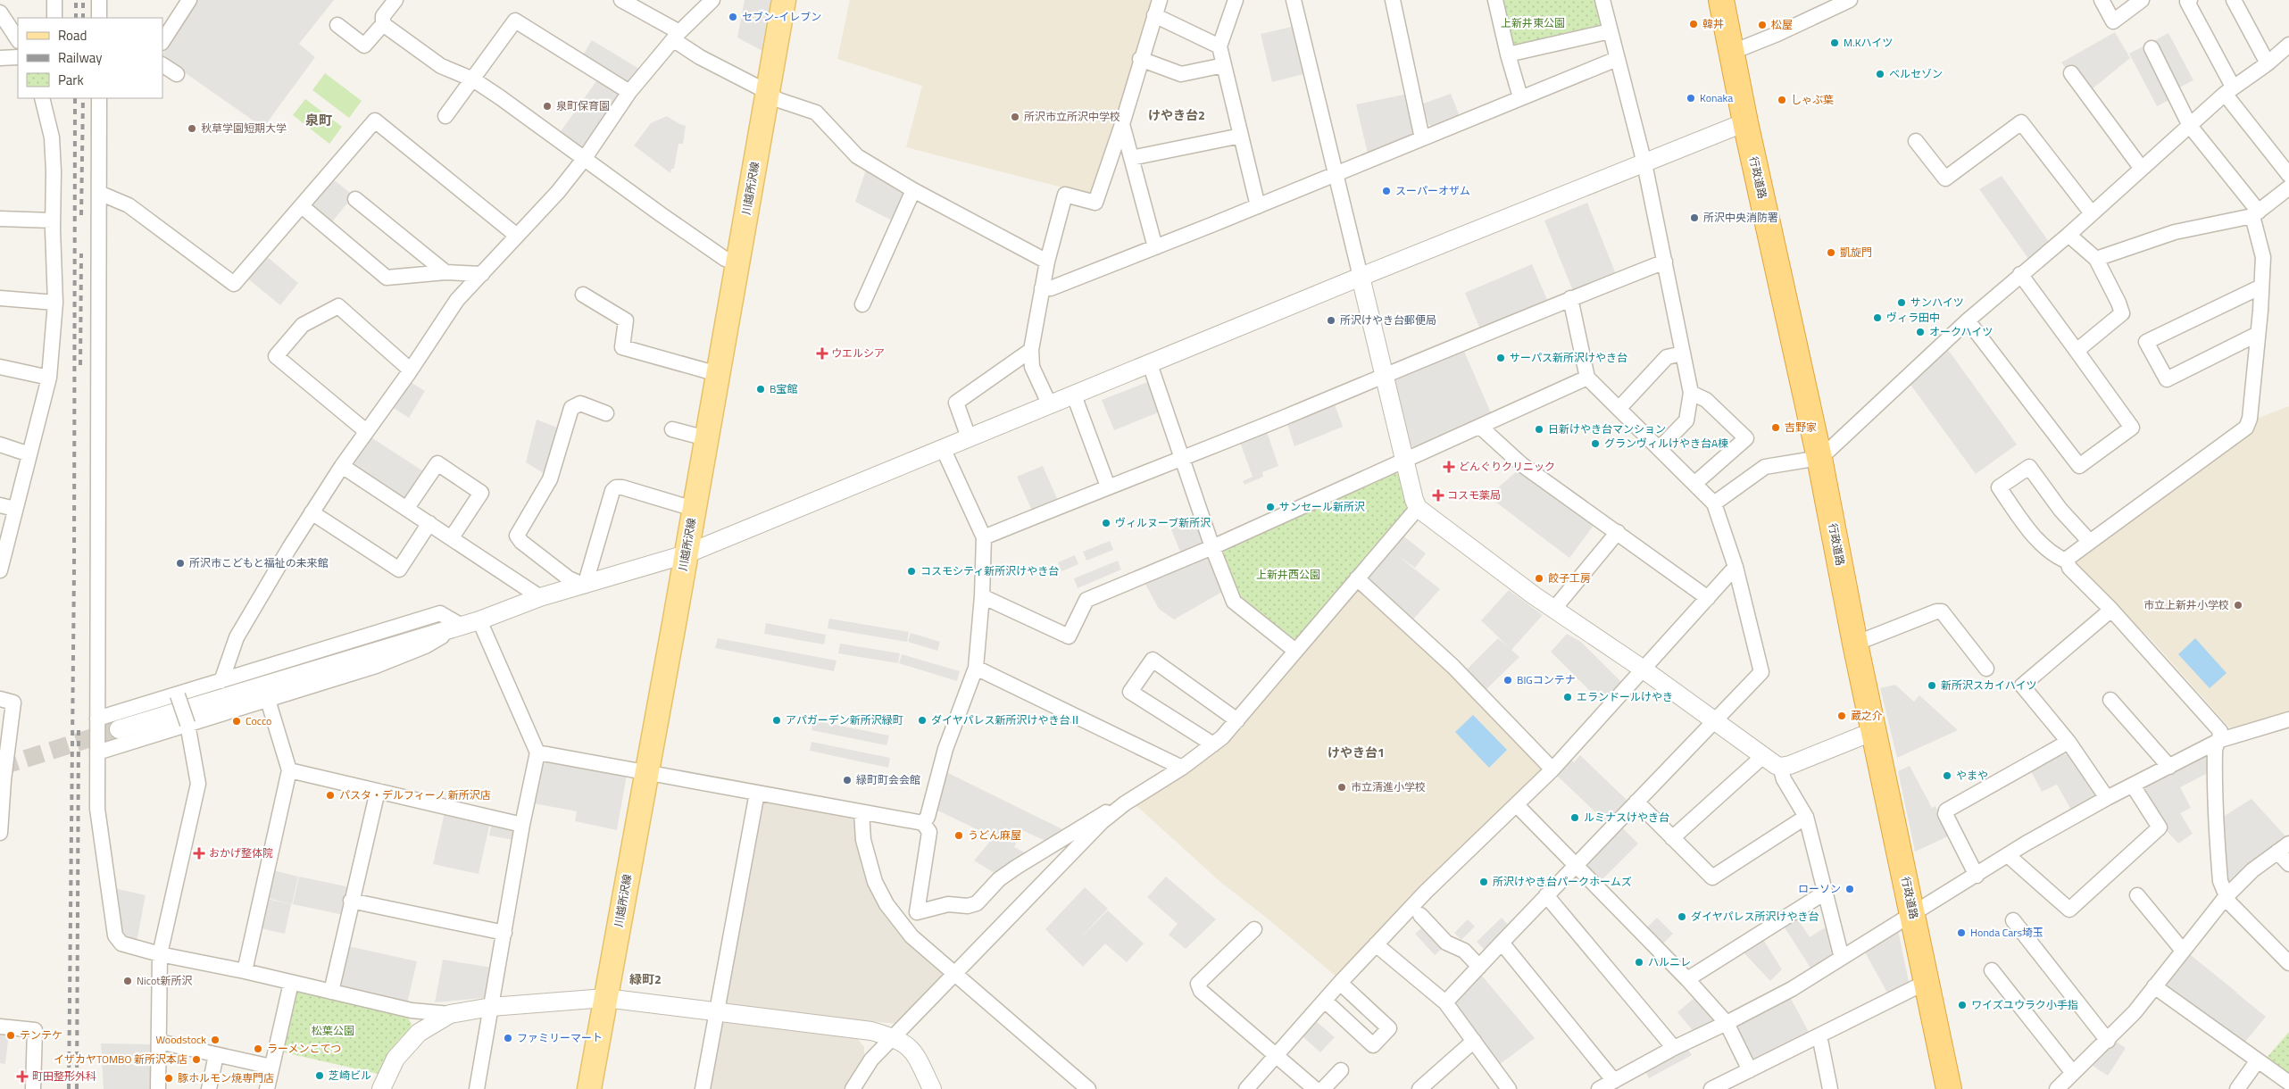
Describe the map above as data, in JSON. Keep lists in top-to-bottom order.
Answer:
{
  "streets": {
    "highway": ["行政道路"],
    "main road": ["川越所沢線"]
  },
  "districts": [
    "けやき台2",
    "泉町",
    "けやき台1",
    "緑町2"
  ],
  "parks": ["上新井東公園", "上新井西公園", "松葉公園"],
  "places": {
    "other": [
      "セブン-イレブン",
      "韓丼",
      "松屋",
      "M.Kハイツ",
      "ベルセゾン",
      "Konaka",
      "しゃぶ葉",
      "泉町保育園",
      "所沢市立所沢中学校",
      "秋草学園短期大学",
      "スーパーオザム",
      "所沢中央消防署",
      "凱旋門",
      "サンハイツ",
      "ヴィラ田中",
      "所沢けやき台郵便局",
      "オークハイツ",
      "サーパス新所沢けやき台",
      "B宝館",
      "吉野家",
      "日新けやき台マンション",
      "グランヴィルけやき台A棟",
      "サンセール新所沢",
      "ヴィルヌーブ新所沢",
      "所沢市こどもと福祉の未来館",
      "コスモシティ新所沢けやき台",
      "餃子工房",
      "市立上新井小学校",
      "BIGコンテナ",
      "新所沢スカイハイツ",
      "エランドールけやき",
      "蔵之介",
      "アパガーデン新所沢緑町",
      "ダイヤパレス新所沢けやき台Ⅱ",
      "Cocco",
      "やまや",
      "緑町町会会館",
      "市立清進小学校",
      "パスタ・デルフィーノ 新所沢店",
      "ルミナスけやき台",
      "うどん麻屋",
      "所沢けやき台パークホームズ",
      "ローソン",
      "ダイヤパレス所沢けやき台",
      "Honda Cars埼玉",
      "ハルニレ",
      "Nicot新所沢",
      "ワイズユウラク小手指",
      "テンテケ",
      "ファミリーマート",
      "Woodstock",
      "ラーメンこてつ",
      "イザカヤTOMBO 新所沢本店",
      "芝崎ビル",
      "豚ホルモン焼専門店"
    ],
    "health": [
      "ウエルシア",
      "どんぐりクリニック",
      "コスモ薬局",
      "おかげ整体院",
      "町田整形外科"
    ]
  },
  "legend": ["Road", "Railway", "Park"]
}
